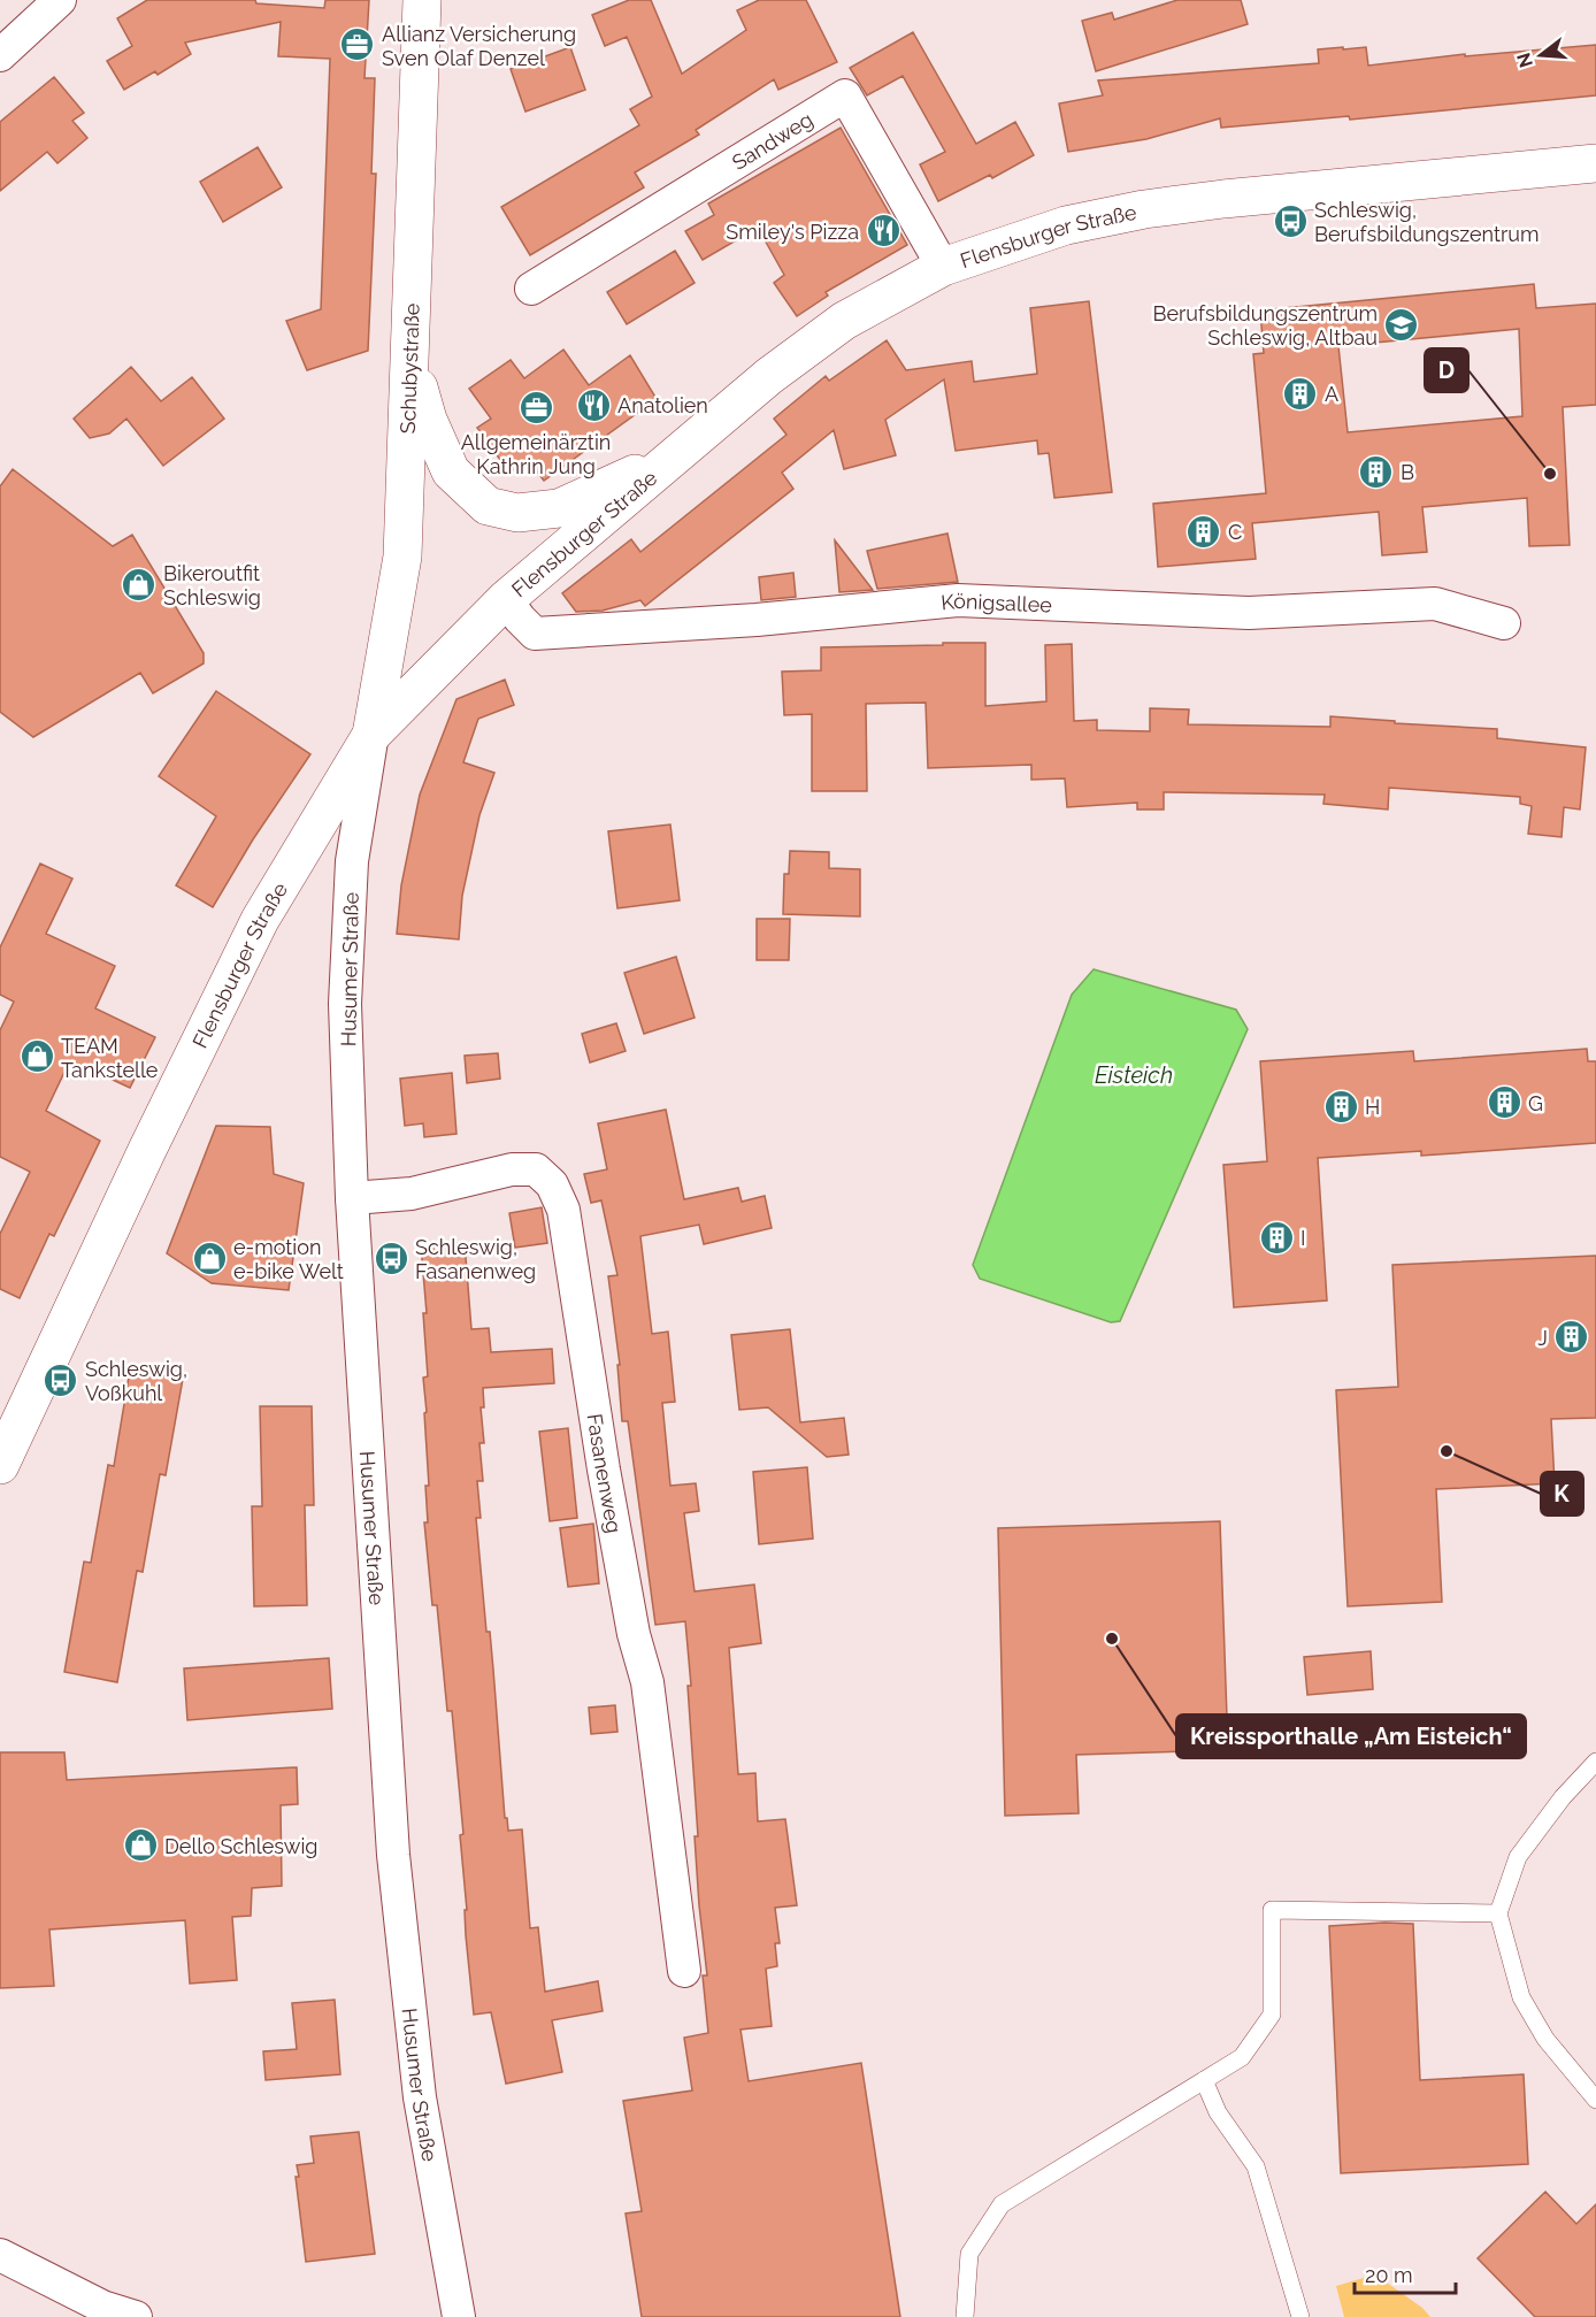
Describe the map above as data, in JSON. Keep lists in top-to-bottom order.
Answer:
{
  "streets": {
    "street": [
      "Sandweg",
      "Flensburger Straße",
      "Schubystraße",
      "Königsallee",
      "Husumer Straße",
      "Fasanenweg"
    ]
  },
  "crossings": [
    ["Sandweg", "Flensburger Straße"],
    ["Flensburger Straße", "Schubystraße"],
    ["Flensburger Straße", "Königsallee"],
    ["Flensburger Straße", "Husumer Straße"],
    ["Schubystraße", "Husumer Straße"],
    ["Husumer Straße", "Fasanenweg"]
  ],
  "water": ["Eisteich"],
  "places": {
    "office": ["Allianz Versicherung Sven Olaf Denzel", "Allgemeinärztin Kathrin Jung"],
    "bus stop": ["Schleswig, Berufsbildungszentrum", "Schleswig, Fasanenweg", "Schleswig, Voßkuhl"],
    "restaurant": ["Smiley's Pizza", "Anatolien"],
    "school or university": ["Berufsbildungszentrum Schleswig, Altbau"],
    "building": [
      "A",
      "B",
      "C",
      "G",
      "H",
      "I",
      "J"
    ],
    "other": ["D", "K", "Kreissporthalle „Am Eisteich“"],
    "shop": [
      "Bikeroutfit Schleswig",
      "TEAM Tankstelle",
      "e-motion e-bike Welt",
      "Dello Schleswig"
    ]
  },
  "scale_bar": "20 m",
  "north": "left"
}
